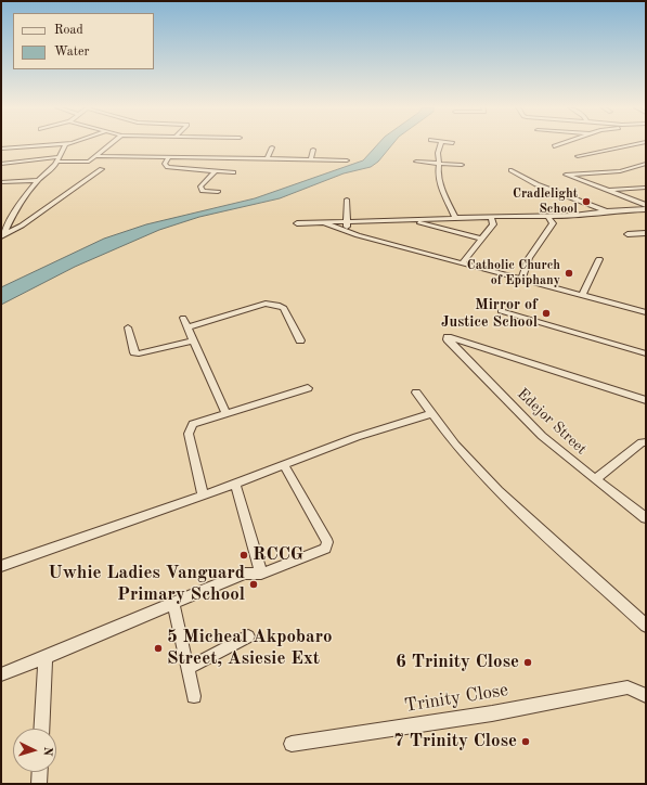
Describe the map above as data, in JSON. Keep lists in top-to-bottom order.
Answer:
{
  "streets": {
    "street": ["Edejor Street", "Trinity Close"]
  },
  "places": [
    "Cradlelight School",
    "Catholic Church of Epiphany",
    "Mirror of Justice School",
    "RCCG",
    "Uwhie Ladies Vanguard Primary School",
    "5 Micheal Akpobaro Street, Asiesie Ext",
    "6 Trinity Close",
    "7 Trinity Close"
  ],
  "legend": ["Road", "Water"],
  "north": "right"
}
